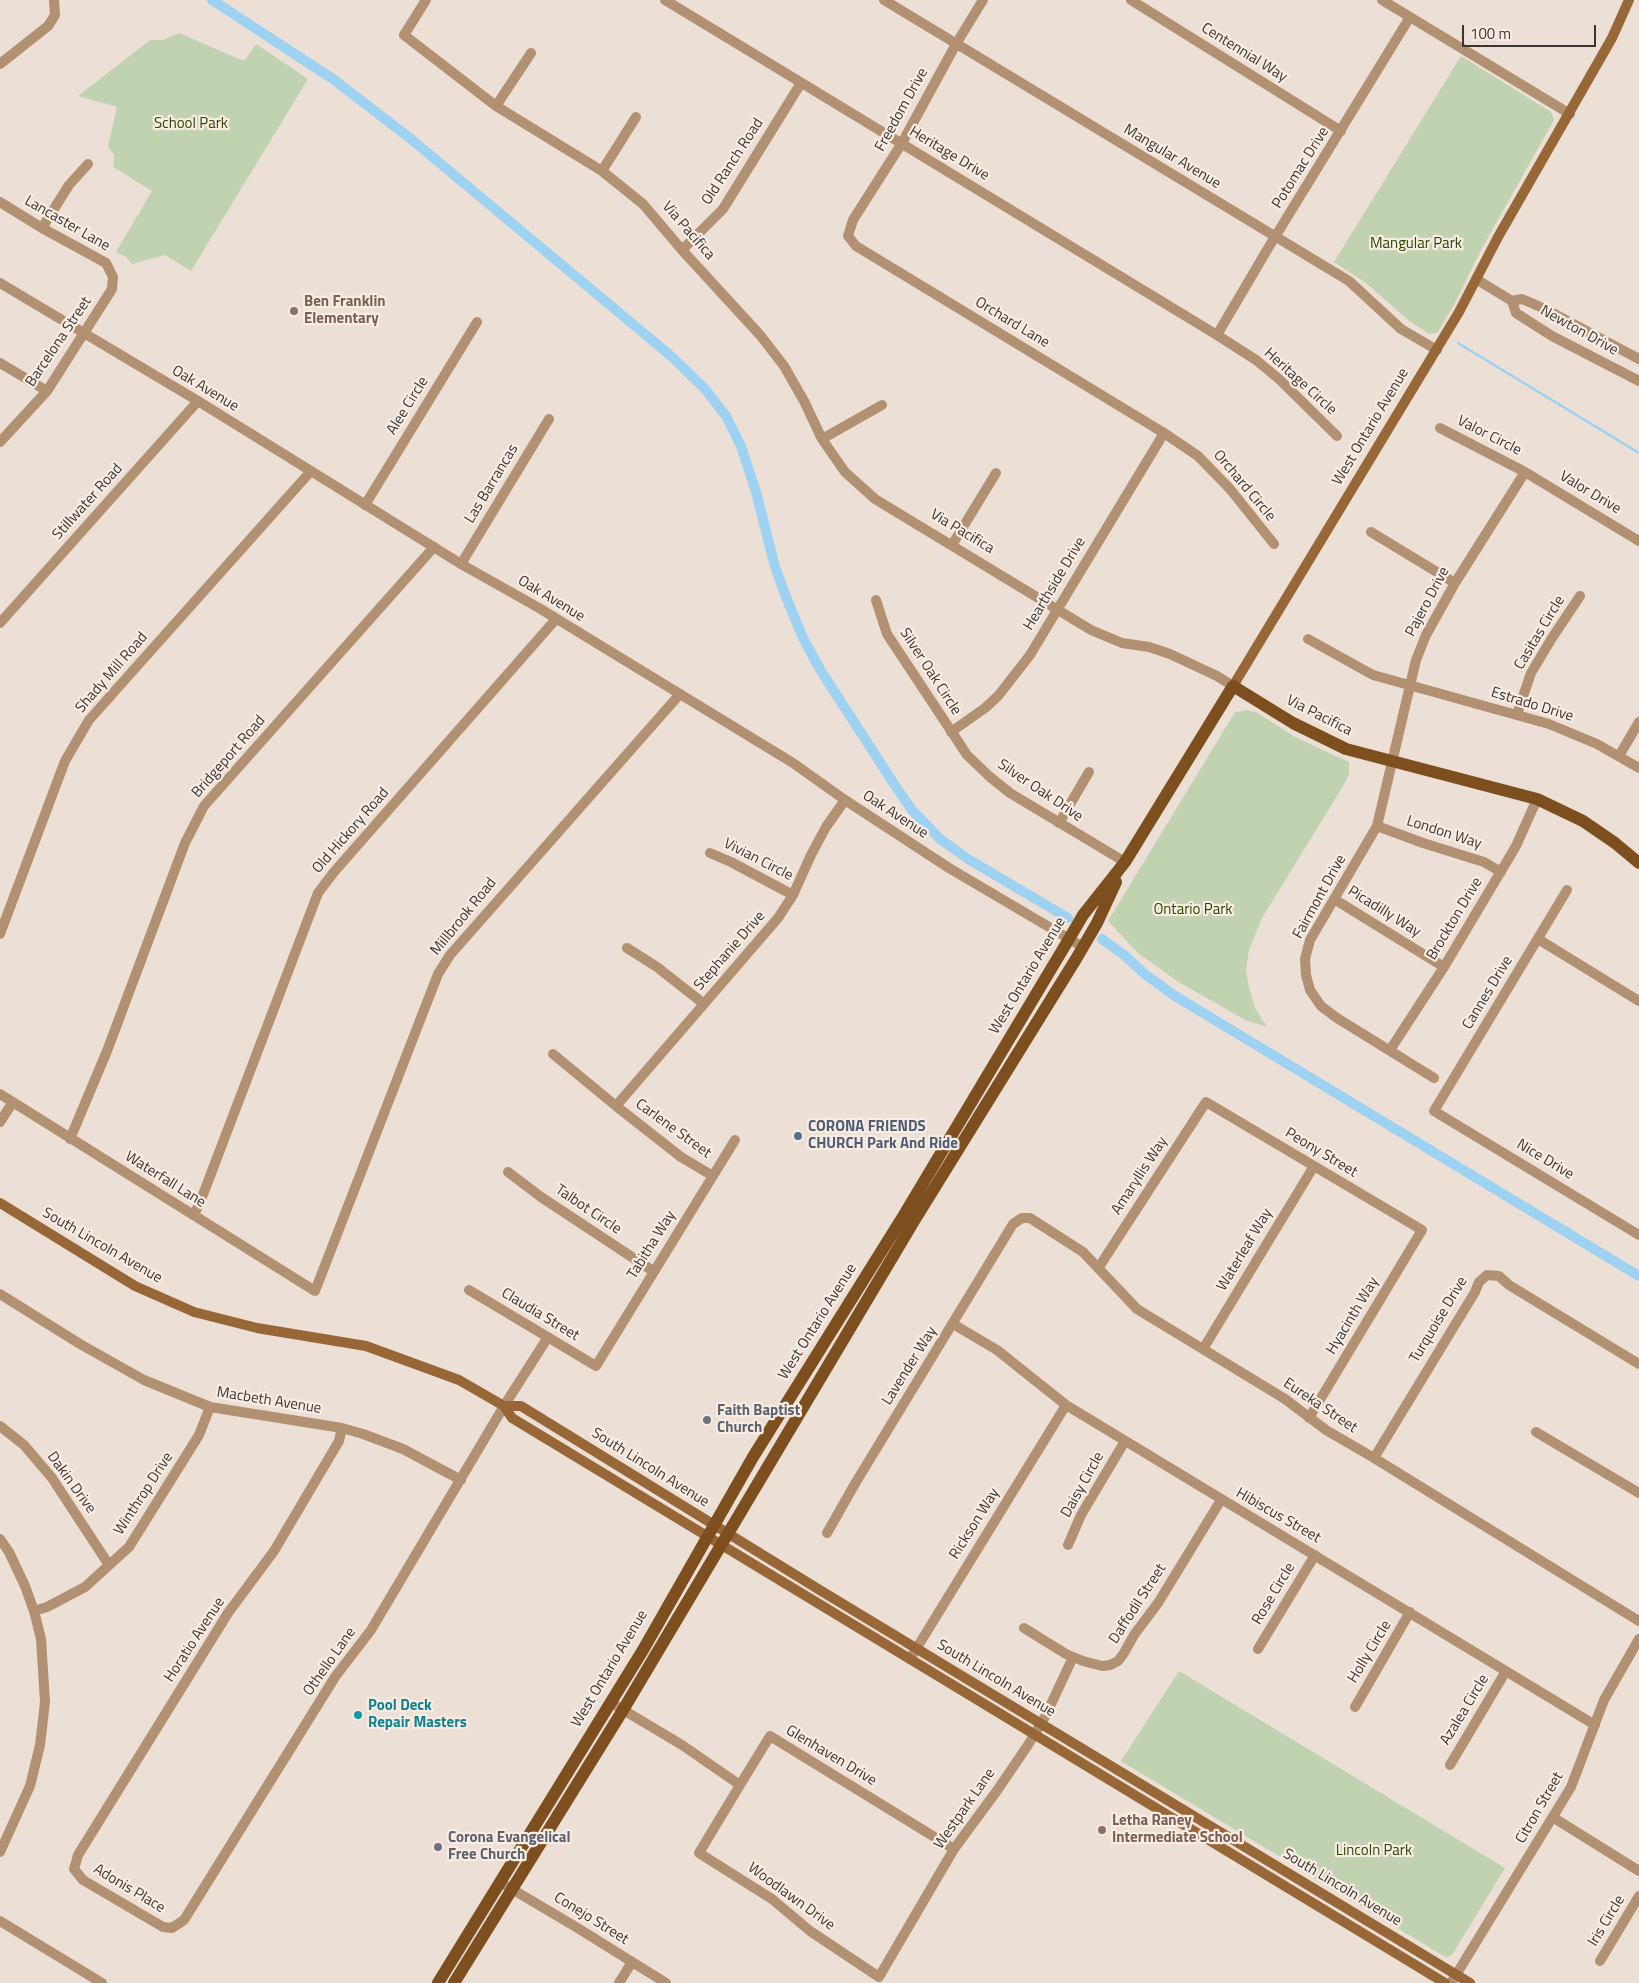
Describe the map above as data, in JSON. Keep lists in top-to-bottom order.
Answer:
{
  "streets": {
    "main road": ["Via Pacifica", "West Ontario Avenue", "South Lincoln Avenue"],
    "street": [
      "Centennial Way",
      "Freedom Drive",
      "Heritage Drive",
      "Mangular Avenue",
      "Old Ranch Road",
      "Potomac Drive",
      "Lancaster Lane",
      "Orchard Lane",
      "Newton Drive",
      "Barcelona Street",
      "Heritage Circle",
      "Oak Avenue",
      "Alee Circle",
      "Valor Circle",
      "Las Barrancas",
      "Orchard Circle",
      "Valor Drive",
      "Stillwater Road",
      "Hearthside Drive",
      "Pajero Drive",
      "Casitas Circle",
      "Silver Oak Circle",
      "Shady Mill Road",
      "Estrado Drive",
      "Bridgeport Road",
      "Silver Oak Drive",
      "Old Hickory Road",
      "London Way",
      "Vivian Circle",
      "Fairmont Drive",
      "Picadilly Way",
      "Millbrook Road",
      "Brockton Drive",
      "Stephanie Drive",
      "Cannes Drive",
      "Carlene Street",
      "Peony Street",
      "Nice Drive",
      "Amaryllis Way",
      "Waterfall Lane",
      "Talbot Circle",
      "Tabitha Way",
      "Waterleaf Way",
      "Claudia Street",
      "Hyacinth Way",
      "Turquoise Drive",
      "Lavender Way",
      "Macbeth Avenue",
      "Eureka Street",
      "Dakin Drive",
      "Daisy Circle",
      "Winthrop Drive",
      "Hibiscus Street",
      "Rickson Way",
      "Rose Circle",
      "Daffodil Street",
      "Horatio Avenue",
      "Holly Circle",
      "Othello Lane",
      "Azalea Circle",
      "Glenhaven Drive",
      "Citron Street",
      "Westpark Lane",
      "Adonis Place",
      "Woodlawn Drive",
      "Conejo Street",
      "Iris Circle"
    ]
  },
  "crossings": [
    ["Centennial Way", "Potomac Drive"],
    ["Freedom Drive", "Heritage Drive"],
    ["Freedom Drive", "Mangular Avenue"],
    ["Freedom Drive", "Orchard Lane"],
    ["Heritage Drive", "Old Ranch Road"],
    ["Heritage Drive", "Potomac Drive"],
    ["Heritage Drive", "Heritage Circle"],
    ["Mangular Avenue", "Potomac Drive"],
    ["Mangular Avenue", "West Ontario Avenue"],
    ["Old Ranch Road", "Via Pacifica"],
    ["Potomac Drive", "Heritage Circle"],
    ["Lancaster Lane", "Barcelona Street"],
    ["Via Pacifica", "West Ontario Avenue"],
    ["Via Pacifica", "Hearthside Drive"],
    ["Via Pacifica", "Pajero Drive"],
    ["Via Pacifica", "Fairmont Drive"],
    ["Via Pacifica", "Brockton Drive"],
    ["Orchard Lane", "Orchard Circle"],
    ["Orchard Lane", "Hearthside Drive"],
    ["Newton Drive", "West Ontario Avenue"],
    ["Barcelona Street", "Oak Avenue"],
    ["Oak Avenue", "Alee Circle"],
    ["Oak Avenue", "West Ontario Avenue"],
    ["Oak Avenue", "Las Barrancas"],
    ["Oak Avenue", "Stillwater Road"],
    ["Oak Avenue", "Shady Mill Road"],
    ["Oak Avenue", "Bridgeport Road"],
    ["Oak Avenue", "Old Hickory Road"],
    ["Oak Avenue", "Millbrook Road"],
    ["Oak Avenue", "Stephanie Drive"],
    ["West Ontario Avenue", "Silver Oak Drive"],
    ["West Ontario Avenue", "South Lincoln Avenue"],
    ["West Ontario Avenue", "Conejo Street"],
    ["Valor Circle", "Valor Drive"],
    ["Valor Circle", "Pajero Drive"],
    ["Orchard Circle", "Hearthside Drive"],
    ["Valor Drive", "Pajero Drive"],
    ["Hearthside Drive", "Silver Oak Circle"],
    ["Hearthside Drive", "Silver Oak Drive"],
    ["Pajero Drive", "Estrado Drive"],
    ["Pajero Drive", "Fairmont Drive"],
    ["Casitas Circle", "Estrado Drive"],
    ["Silver Oak Circle", "Silver Oak Drive"],
    ["Bridgeport Road", "Waterfall Lane"],
    ["Old Hickory Road", "Waterfall Lane"],
    ["London Way", "Fairmont Drive"],
    ["London Way", "Brockton Drive"],
    ["Vivian Circle", "Stephanie Drive"],
    ["Fairmont Drive", "Picadilly Way"],
    ["Fairmont Drive", "Brockton Drive"],
    ["Picadilly Way", "Brockton Drive"],
    ["Millbrook Road", "Waterfall Lane"],
    ["Stephanie Drive", "Carlene Street"],
    ["Cannes Drive", "Nice Drive"],
    ["Carlene Street", "Tabitha Way"],
    ["Peony Street", "Amaryllis Way"],
    ["Peony Street", "Waterleaf Way"],
    ["Peony Street", "Hyacinth Way"],
    ["Amaryllis Way", "Eureka Street"],
    ["Talbot Circle", "Tabitha Way"],
    ["Tabitha Way", "Claudia Street"],
    ["South Lincoln Avenue", "Rickson Way"],
    ["South Lincoln Avenue", "Othello Lane"],
    ["South Lincoln Avenue", "Citron Street"],
    ["South Lincoln Avenue", "Westpark Lane"],
    ["Waterleaf Way", "Eureka Street"],
    ["Claudia Street", "Othello Lane"],
    ["Hyacinth Way", "Eureka Street"],
    ["Turquoise Drive", "Eureka Street"],
    ["Lavender Way", "Eureka Street"],
    ["Lavender Way", "Hibiscus Street"],
    ["Macbeth Avenue", "Winthrop Drive"],
    ["Macbeth Avenue", "Horatio Avenue"],
    ["Macbeth Avenue", "Othello Lane"],
    ["Dakin Drive", "Winthrop Drive"],
    ["Daisy Circle", "Hibiscus Street"],
    ["Hibiscus Street", "Rickson Way"],
    ["Hibiscus Street", "Rose Circle"],
    ["Hibiscus Street", "Daffodil Street"],
    ["Hibiscus Street", "Holly Circle"],
    ["Hibiscus Street", "Azalea Circle"],
    ["Hibiscus Street", "Citron Street"],
    ["Daffodil Street", "Westpark Lane"],
    ["Horatio Avenue", "Adonis Place"],
    ["Othello Lane", "Adonis Place"],
    ["Glenhaven Drive", "Westpark Lane"],
    ["Glenhaven Drive", "Woodlawn Drive"],
    ["Westpark Lane", "Woodlawn Drive"]
  ],
  "parks": [
    "School Park",
    "Mangular Park",
    "Ontario Park",
    "Lincoln Park"
  ],
  "places": [
    "Ben Franklin Elementary",
    "CORONA FRIENDS CHURCH Park And Ride",
    "Faith Baptist Church",
    "Pool Deck Repair Masters",
    "Letha Raney Intermediate School",
    "Corona Evangelical Free Church"
  ],
  "scale_bar": "100 m"
}
